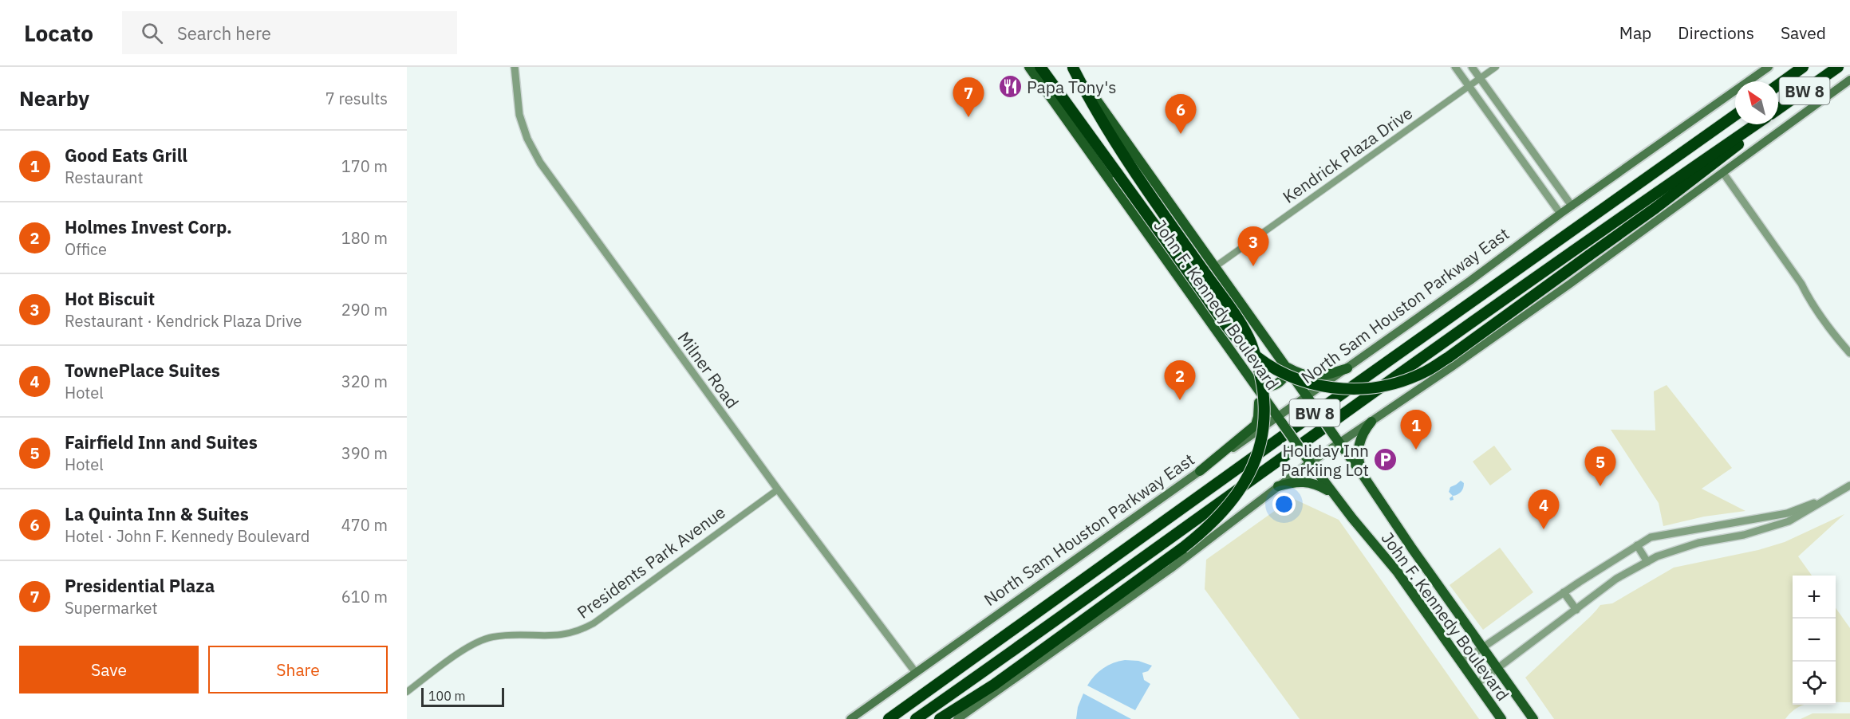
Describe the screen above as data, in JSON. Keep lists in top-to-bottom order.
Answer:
{
  "streets": {
    "highway": ["BW 8", "North Sam Houston Parkway East"],
    "main road": ["John F. Kennedy Boulevard"],
    "street": ["Kendrick Plaza Drive", "Milner Road", "Presidents Park Avenue"]
  },
  "crossings": [
    ["Kendrick Plaza Drive", "John F. Kennedy Boulevard"],
    ["John F. Kennedy Boulevard", "North Sam Houston Parkway East"],
    ["North Sam Houston Parkway East", "Milner Road"],
    ["Milner Road", "Presidents Park Avenue"]
  ],
  "places": {
    "restaurant": ["Papa Tony's"],
    "parking": ["Holiday Inn Parkiing Lot"]
  },
  "scale_bar": "100 m",
  "north": "top left",
  "page": {
    "header": "Locato",
    "search": "Search here",
    "nav": ["Map", "Directions", "Saved"],
    "heading": ["Nearby", "7 results"],
    "pins": [
      "7",
      "6",
      "3",
      "2",
      "1",
      "5",
      "4"
    ],
    "list": [
      {
        "mark": "1",
        "name": "Good Eats Grill",
        "note": "Restaurant",
        "value": "170 m"
      },
      {
        "mark": "2",
        "name": "Holmes Invest Corp.",
        "note": "Office",
        "value": "180 m"
      },
      {
        "mark": "3",
        "name": "Hot Biscuit",
        "note": "Restaurant · Kendrick Plaza Drive",
        "value": "290 m"
      },
      {
        "mark": "4",
        "name": "TownePlace Suites",
        "note": "Hotel",
        "value": "320 m"
      },
      {
        "mark": "5",
        "name": "Fairfield Inn and Suites",
        "note": "Hotel",
        "value": "390 m"
      },
      {
        "mark": "6",
        "name": "La Quinta Inn & Suites",
        "note": "Hotel · John F. Kennedy Boulevard",
        "value": "470 m"
      },
      {
        "mark": "7",
        "name": "Presidential Plaza",
        "note": "Supermarket",
        "value": "610 m"
      }
    ],
    "map_buttons": ["+", "−"],
    "buttons": ["Save", "Share"],
    "scale": "100 m"
  }
}
